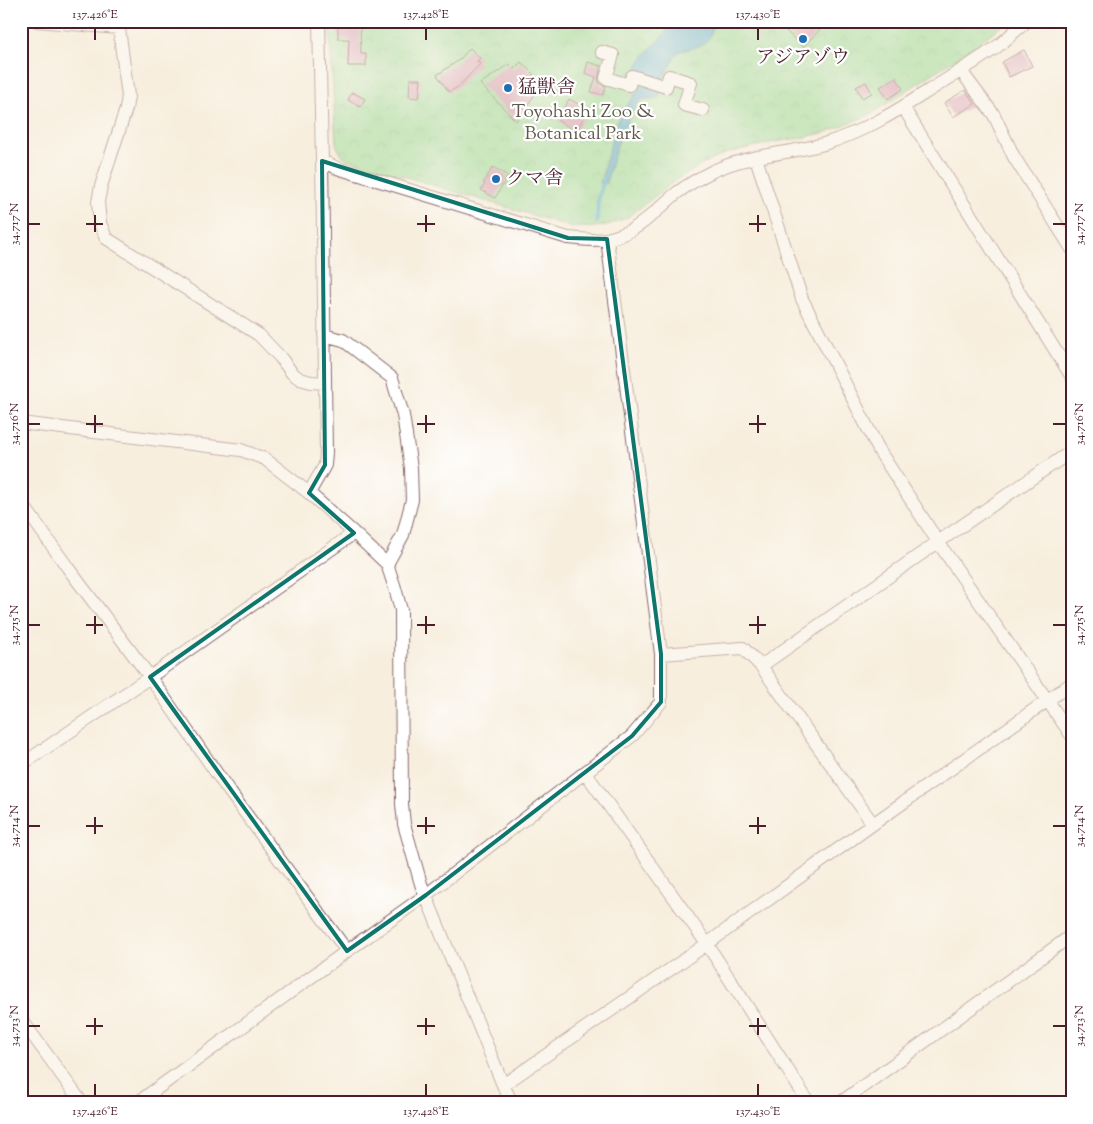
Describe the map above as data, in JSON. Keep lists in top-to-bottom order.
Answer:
{
  "parks": ["Toyohashi Zoo & Botanical Park"],
  "places": ["アジアゾウ", "猛獣舎", "クマ舎"],
  "coordinates": [
    "137.426°E",
    "137.428°E",
    "137.430°E",
    "34.717°N",
    "34.716°N",
    "34.715°N",
    "34.714°N",
    "34.713°N"
  ]
}
